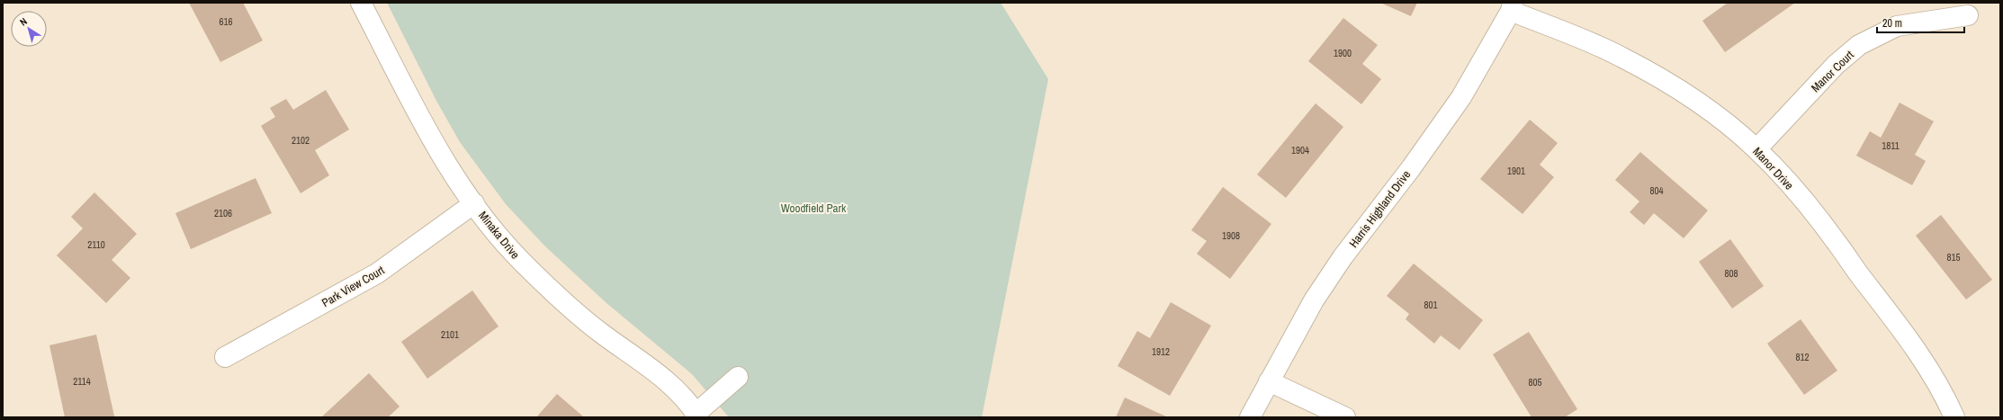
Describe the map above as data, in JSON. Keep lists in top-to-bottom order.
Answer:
{
  "streets": {
    "street": [
      "Manor Court",
      "Manor Drive",
      "Harris Highland Drive",
      "Minaka Drive",
      "Park View Court"
    ]
  },
  "crossings": [
    ["Manor Court", "Manor Drive"],
    ["Manor Drive", "Harris Highland Drive"],
    ["Minaka Drive", "Park View Court"]
  ],
  "parks": ["Woodfield Park"],
  "house_numbers": [
    "616",
    "1900",
    "2102",
    "1811",
    "1904",
    "1901",
    "804",
    "2106",
    "1908",
    "2110",
    "815",
    "808",
    "801",
    "2101",
    "1912",
    "812",
    "2114",
    "805"
  ],
  "scale_bar": "20 m",
  "north": "top left"
}
